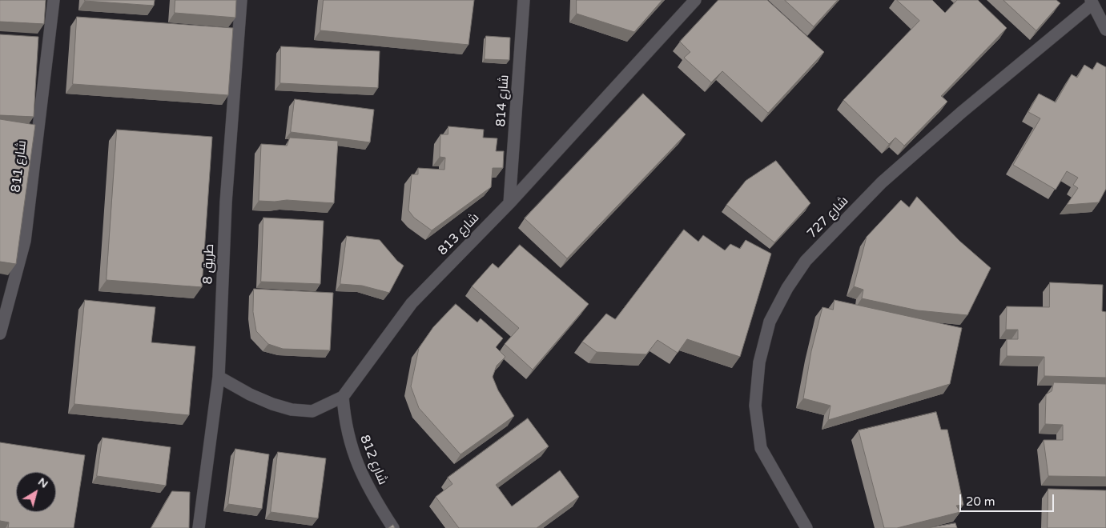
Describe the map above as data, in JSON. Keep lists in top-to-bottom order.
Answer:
{
  "streets": {
    "street": [
      "شارع 814",
      "شارع 811",
      "شارع 727",
      "شارع 813",
      "طريق 8",
      "شارع 812"
    ]
  },
  "crossings": [
    ["شارع 814", "شارع 813"],
    ["شارع 813", "طريق 8"],
    ["شارع 813", "شارع 812"]
  ],
  "scale_bar": "20 m",
  "north": "top right"
}
